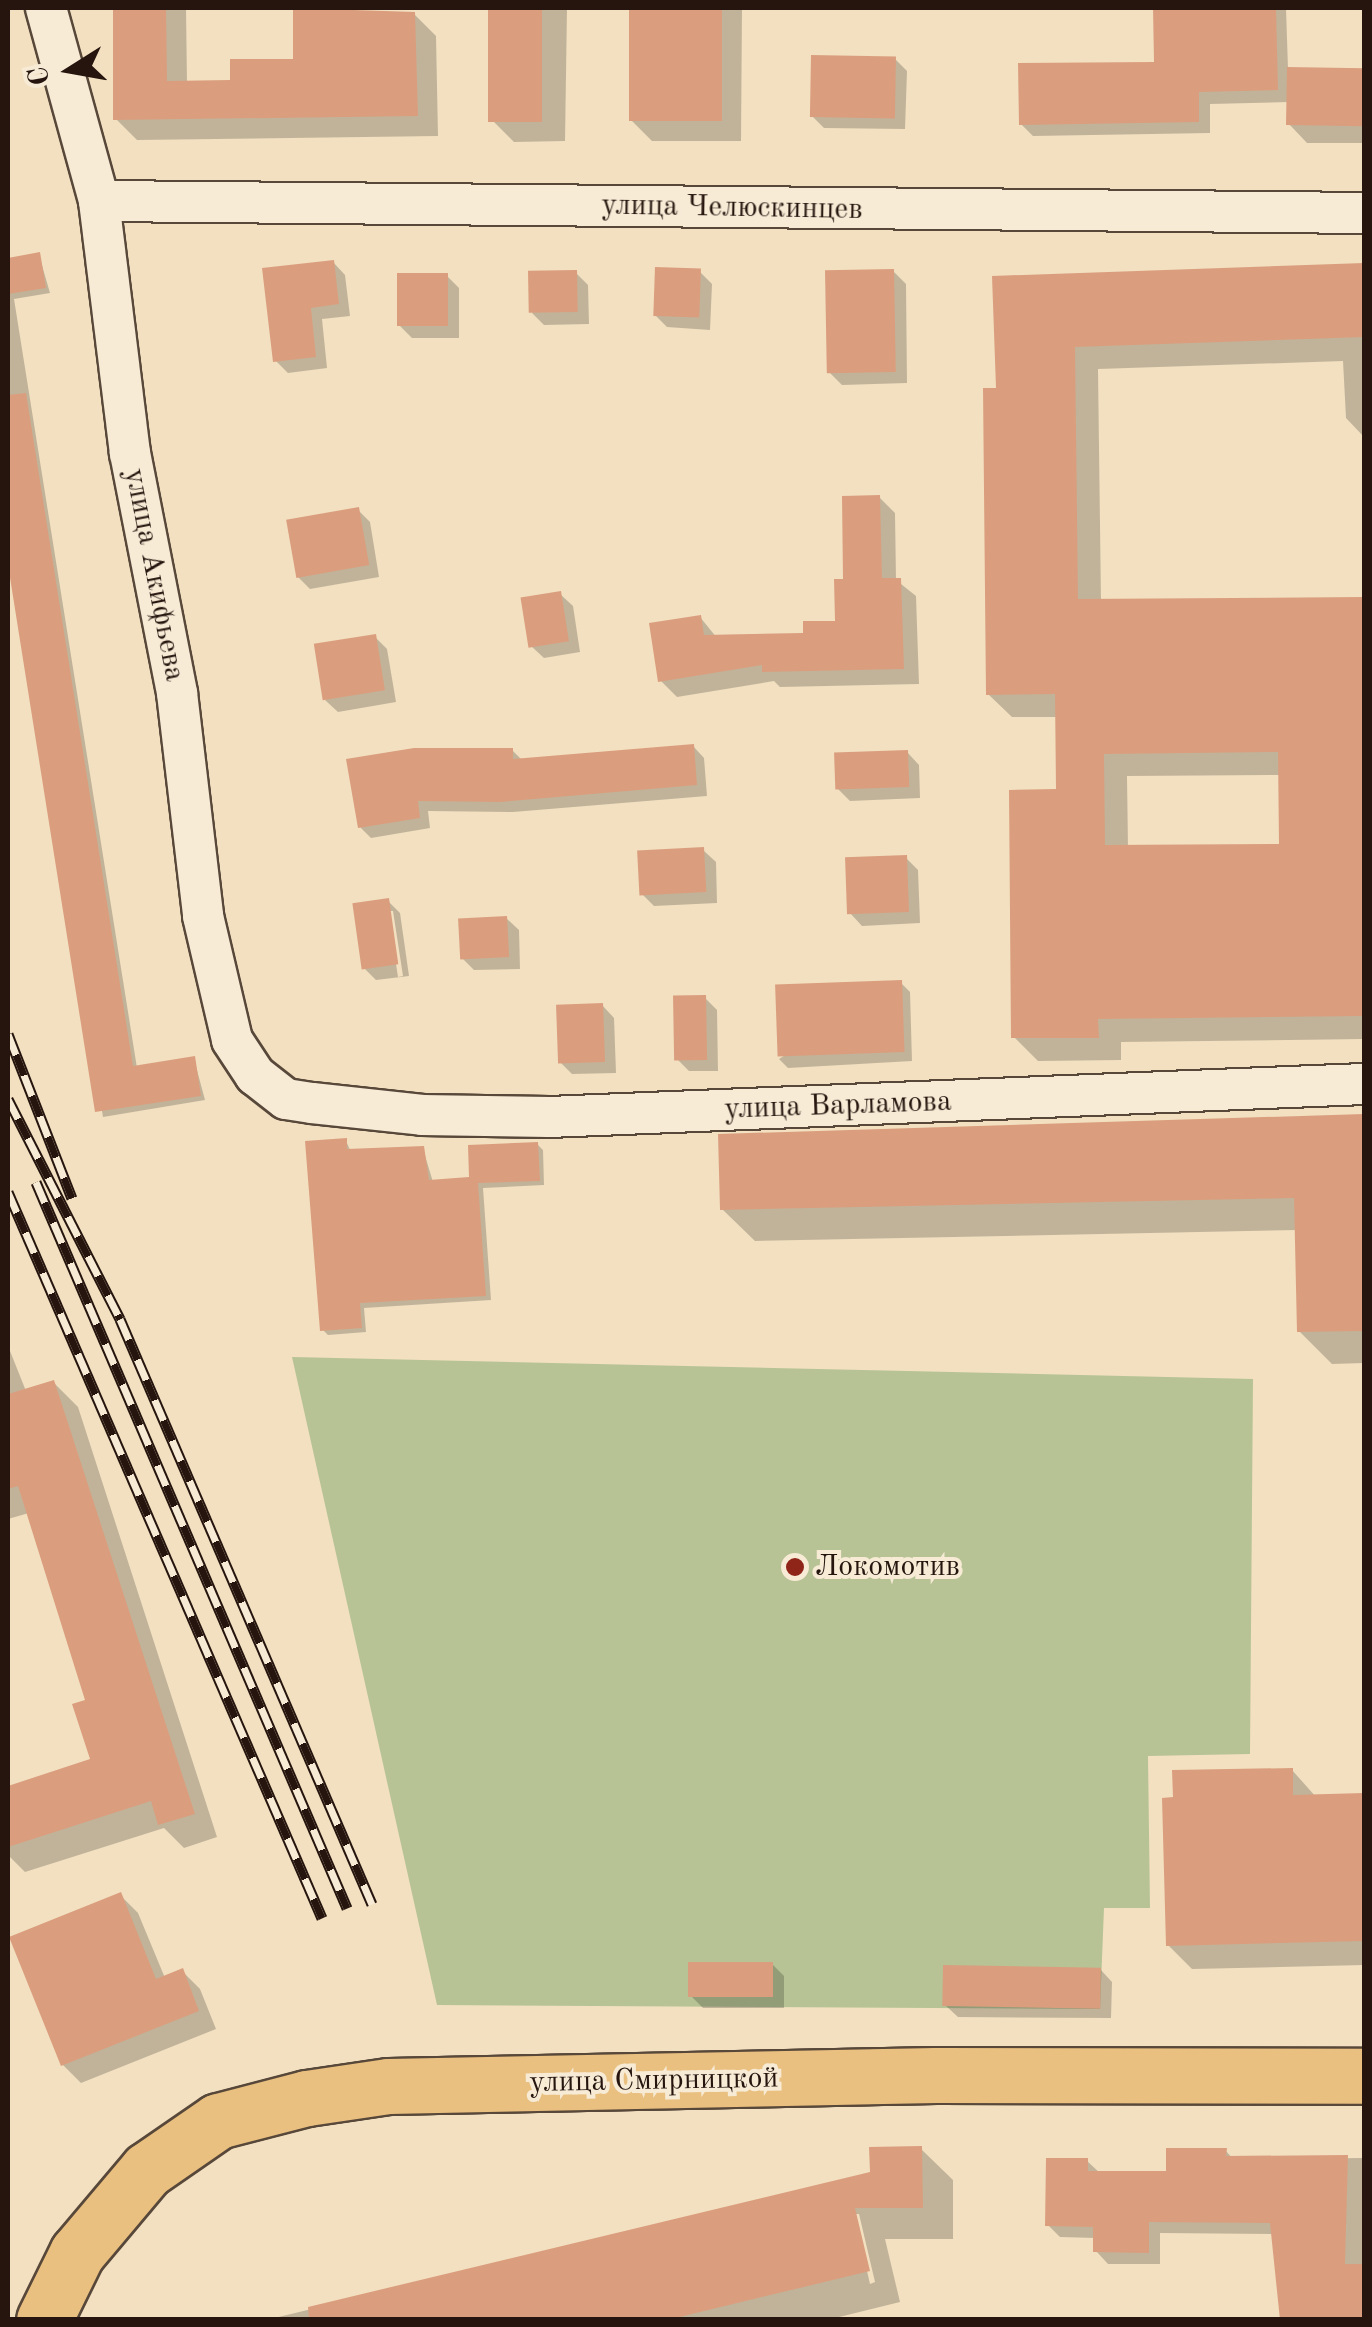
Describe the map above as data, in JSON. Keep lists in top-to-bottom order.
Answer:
{
  "streets": {
    "main road": ["улица Смирницкой"],
    "street": ["улица Челюскинцев", "улица Акифьева", "улица Варламова"]
  },
  "crossings": [
    ["улица Челюскинцев", "улица Акифьева"],
    ["улица Акифьева", "улица Варламова"]
  ],
  "places": ["Локомотив"],
  "north": "left"
}
